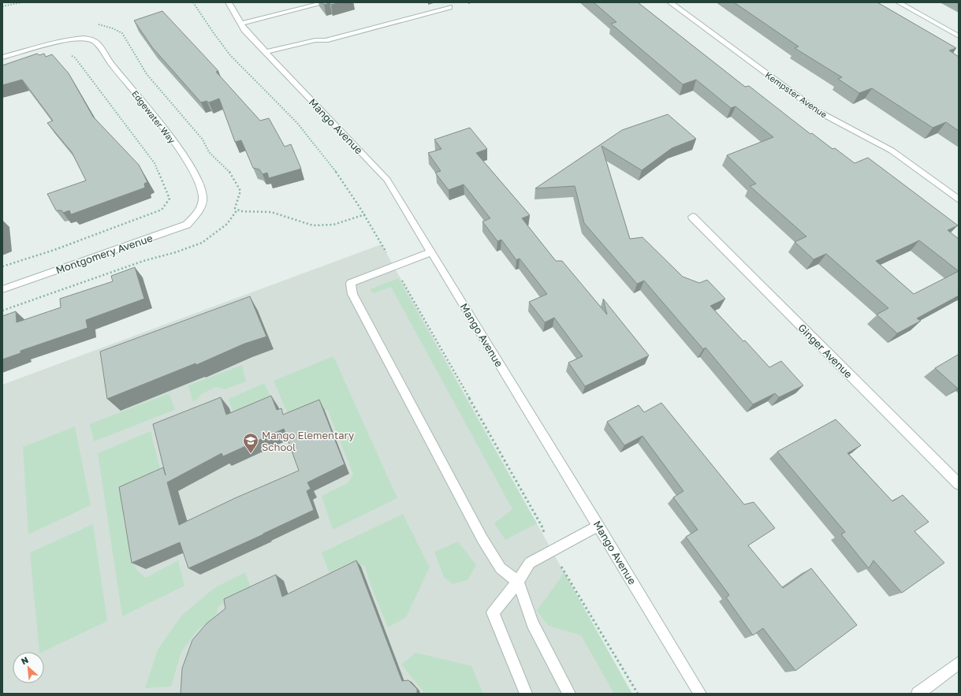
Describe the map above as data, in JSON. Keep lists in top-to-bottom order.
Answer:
{
  "streets": {
    "street": [
      "Kempster Avenue",
      "Edgewater Way",
      "Mango Avenue",
      "Montgomery Avenue",
      "Ginger Avenue"
    ]
  },
  "crossings": [
    ["Edgewater Way", "Montgomery Avenue"]
  ],
  "places": {
    "school or university": ["Mango Elementary School"]
  },
  "north": "top left"
}
